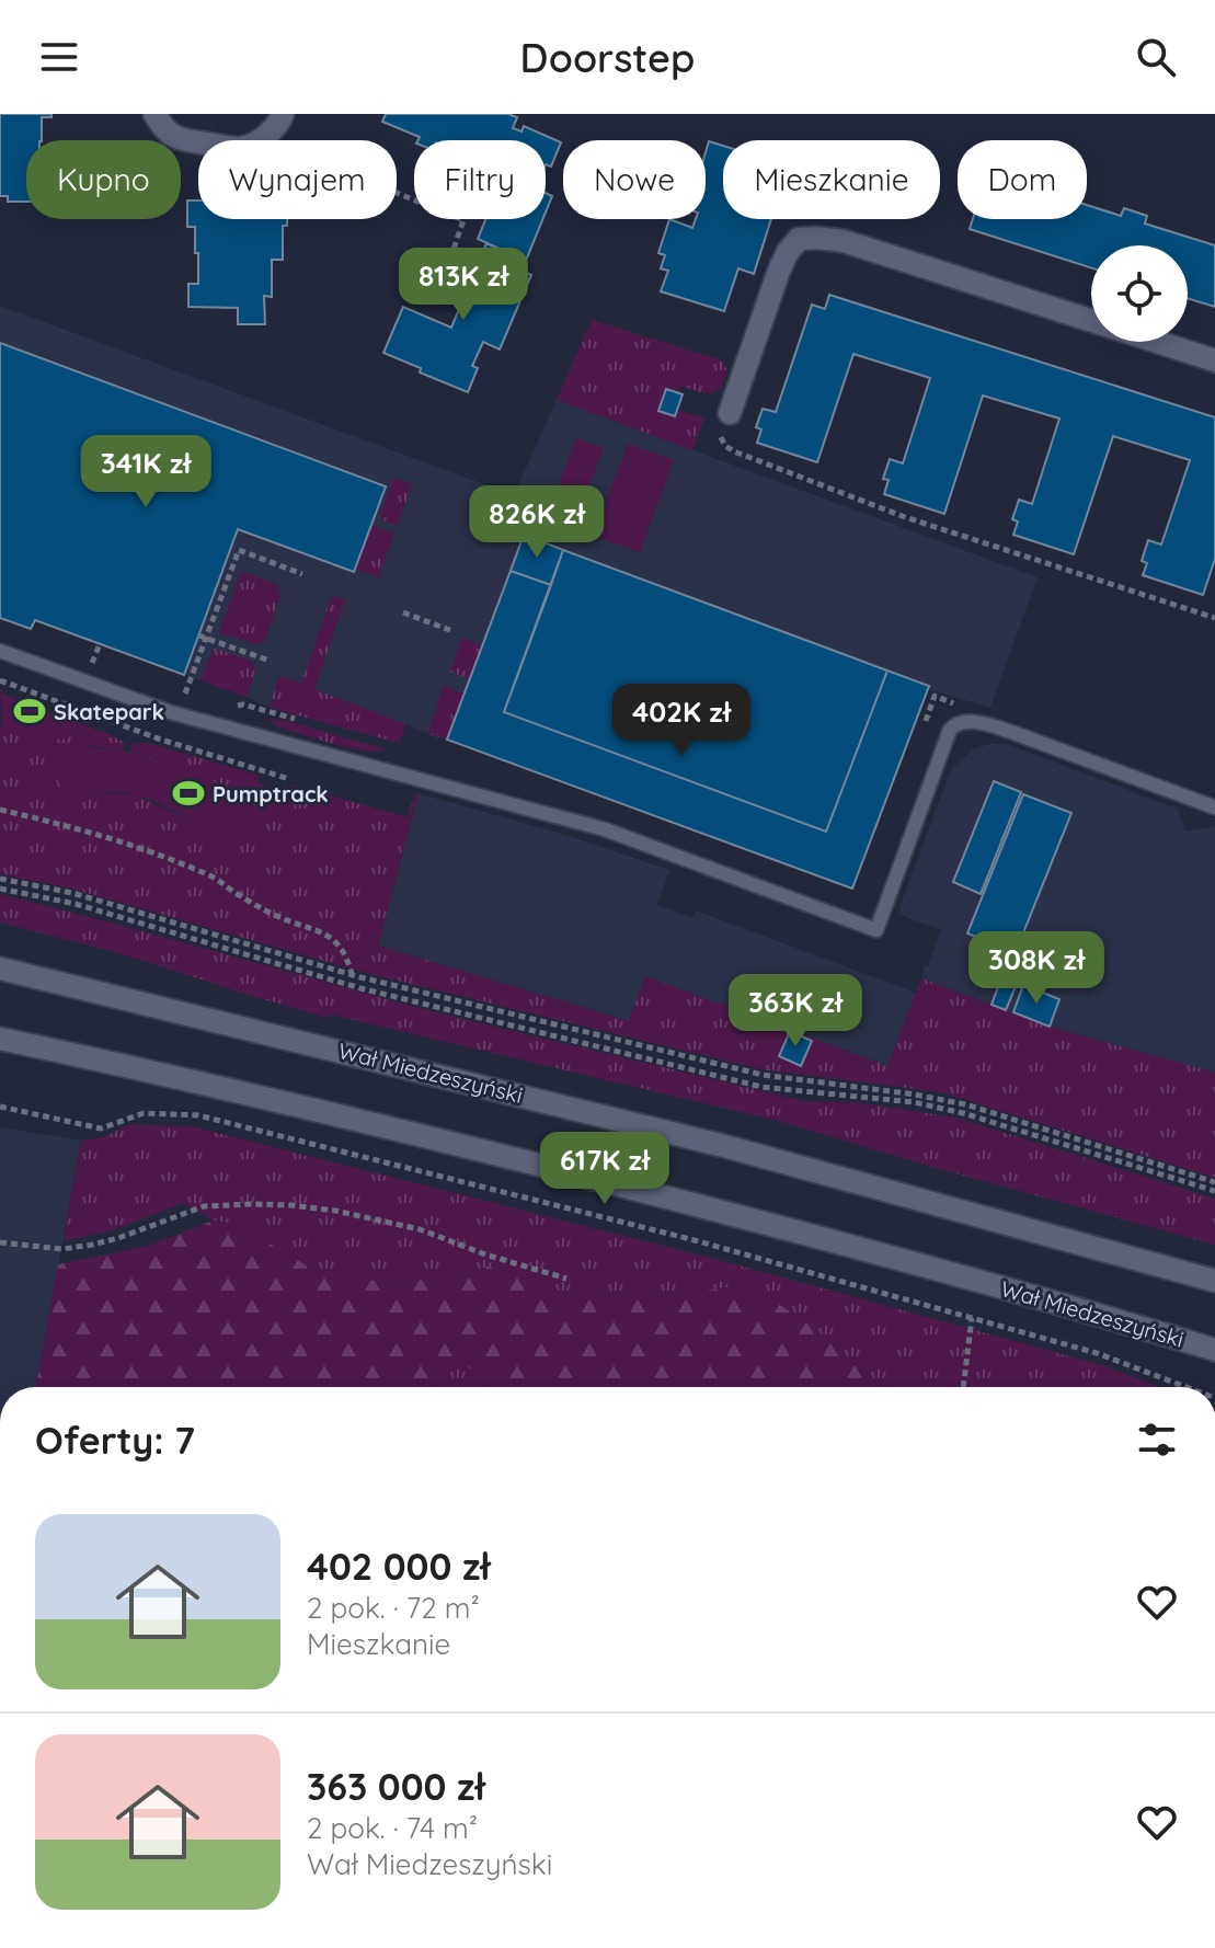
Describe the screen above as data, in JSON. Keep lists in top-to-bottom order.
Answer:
{
  "streets": {
    "main road": ["Wał Miedzeszyński"]
  },
  "places": {
    "sports": ["Skatepark", "Pumptrack"]
  },
  "page": {
    "header": "Doorstep",
    "chip": [
      "Kupno",
      "Wynajem",
      "Filtry",
      "Nowe",
      "Mieszkanie",
      "Dom"
    ],
    "price": [
      "813K zł",
      "341K zł",
      "826K zł",
      "402K zł",
      "308K zł",
      "363K zł",
      "617K zł"
    ],
    "heading": "Oferty: 7",
    "list": [
      {
        "name": "402 000 zł",
        "note": "2 pok. · 72 m² · Mieszkanie"
      },
      {
        "name": "363 000 zł",
        "note": "2 pok. · 74 m² · Wał Miedzeszyński"
      }
    ]
  }
}
